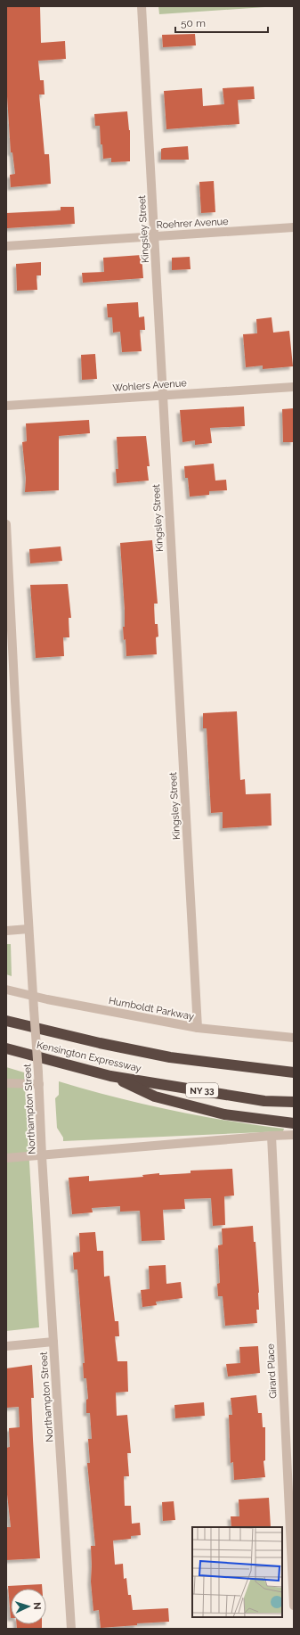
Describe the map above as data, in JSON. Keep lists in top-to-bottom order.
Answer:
{
  "streets": {
    "highway": ["Kensington Expressway", "NY 33"],
    "street": [
      "Roehrer Avenue",
      "Kingsley Street",
      "Wohlers Avenue",
      "Humboldt Parkway",
      "Northampton Street",
      "Girard Place"
    ]
  },
  "crossings": [
    ["Roehrer Avenue", "Kingsley Street"],
    ["Kingsley Street", "Wohlers Avenue"],
    ["Kingsley Street", "Humboldt Parkway"],
    ["Humboldt Parkway", "Northampton Street"]
  ],
  "scale_bar": "50 m",
  "north": "right"
}
